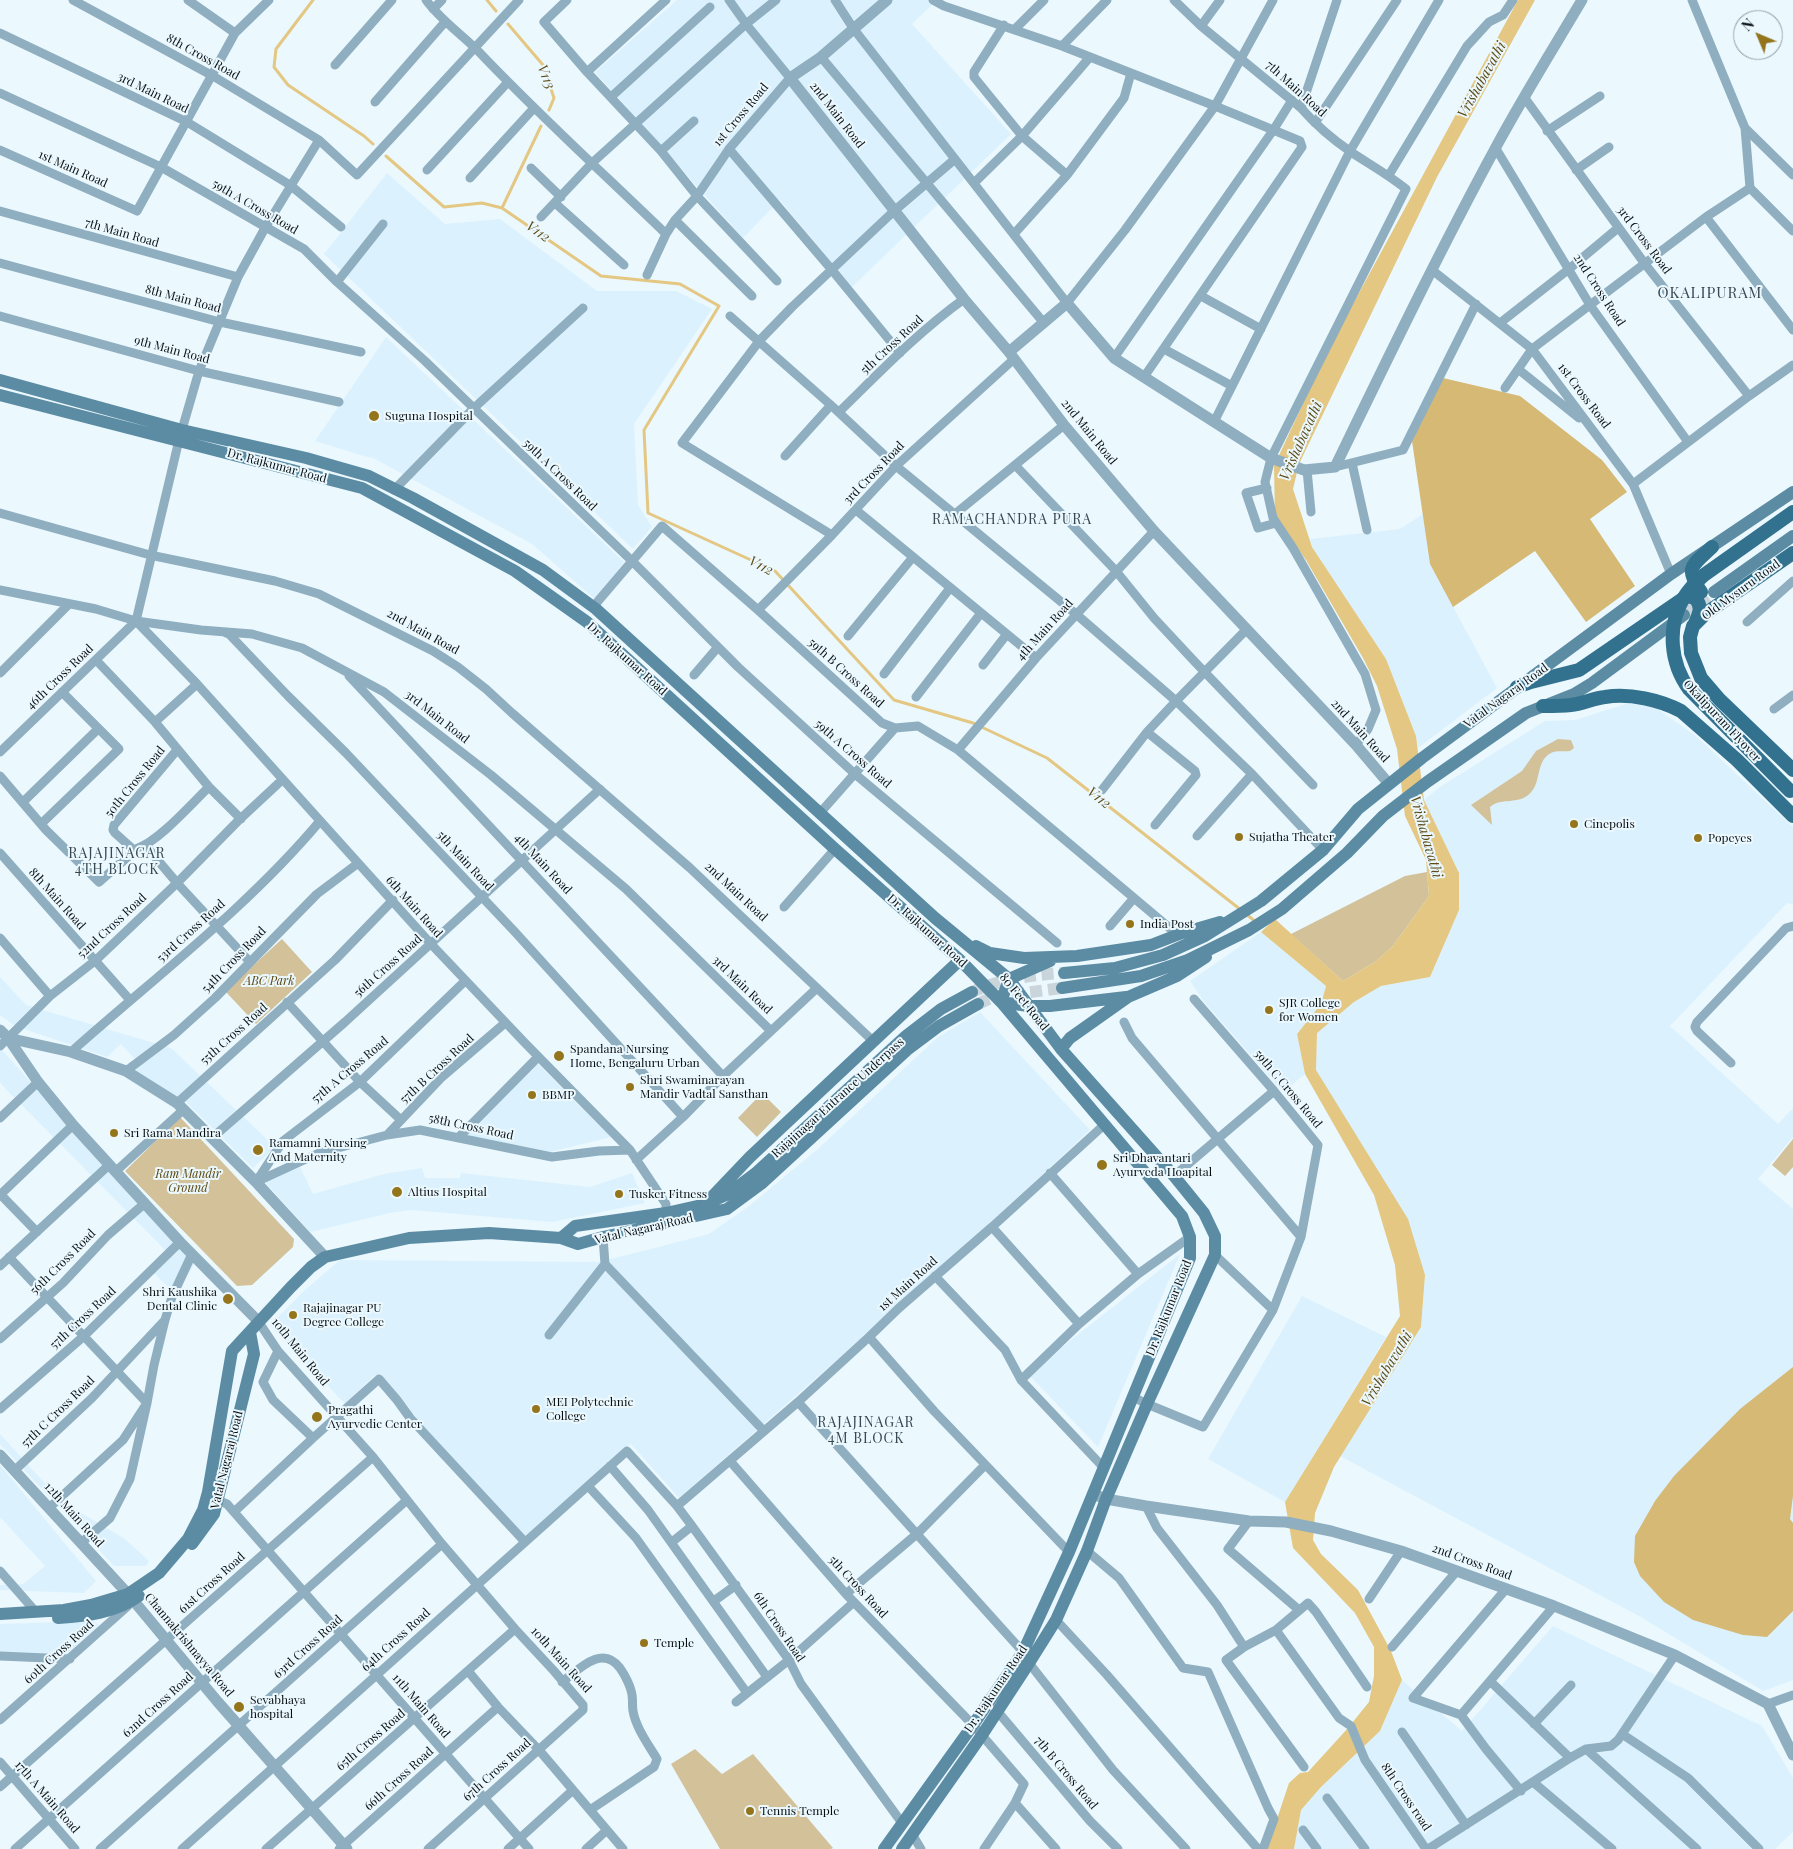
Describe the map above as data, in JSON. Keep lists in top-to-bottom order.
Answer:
{
  "streets": {
    "main road": [
      "Dr. Rajkumar Road",
      "Old Mysuru Road",
      "Vatal Nagaraj Road",
      "Okalipuram Flyover",
      "80 Feet Road",
      "Rajajinagar Entrance Underpass"
    ],
    "street": [
      "8th Cross Road",
      "7th Main Road",
      "3rd Main Road",
      "1st Cross Road",
      "2nd Main Road",
      "1st Main Road",
      "59th A Cross Road",
      "3rd Cross Road",
      "2nd Cross Road",
      "8th Main Road",
      "5th Cross Road",
      "9th Main Road",
      "4th Main Road",
      "59th B Cross Road",
      "46th Cross Road",
      "50th Cross Road",
      "5th Main Road",
      "6th Main Road",
      "52nd Cross Road",
      "53rd Cross Road",
      "54th Cross Road",
      "56th Cross Road",
      "55th Cross Road",
      "57th B Cross Road",
      "57th A Cross Road",
      "59th C Cross Road",
      "58th Cross Road",
      "57th Cross Road",
      "10th Main Road",
      "57th C Cross Road",
      "12th Main Road",
      "61st Cross Road",
      "6th Cross Road",
      "64th Cross Road",
      "Channakrishnayya Road",
      "63rd Cross Road",
      "60th Cross Road",
      "62nd Cross Road",
      "11th Main Road",
      "65th Cross Road",
      "67th Cross Road",
      "7th B Cross Road",
      "66th Cross Road",
      "17th A Main Road",
      "8th Cross road"
    ]
  },
  "crossings": [
    ["3rd Main Road", "4th Main Road"],
    ["3rd Main Road", "46th Cross Road"],
    ["3rd Main Road", "5th Main Road"],
    ["3rd Main Road", "6th Main Road"],
    ["3rd Main Road", "56th Cross Road"],
    ["1st Cross Road", "2nd Main Road"],
    ["1st Cross Road", "Vatal Nagaraj Road"],
    ["2nd Main Road", "3rd Cross Road"],
    ["2nd Main Road", "5th Cross Road"],
    ["2nd Main Road", "4th Main Road"],
    ["2nd Main Road", "Vatal Nagaraj Road"],
    ["2nd Main Road", "56th Cross Road"],
    ["1st Main Road", "59th A Cross Road"],
    ["1st Main Road", "5th Cross Road"],
    ["1st Main Road", "Dr. Rajkumar Road"],
    ["1st Main Road", "6th Cross Road"],
    ["59th A Cross Road", "59th B Cross Road"],
    ["3rd Cross Road", "59th B Cross Road"],
    ["2nd Cross Road", "Dr. Rajkumar Road"],
    ["8th Main Road", "52nd Cross Road"],
    ["8th Main Road", "53rd Cross Road"],
    ["5th Cross Road", "Dr. Rajkumar Road"],
    ["Dr. Rajkumar Road", "59th B Cross Road"],
    ["Dr. Rajkumar Road", "80 Feet Road"],
    ["Dr. Rajkumar Road", "59th C Cross Road"],
    ["Dr. Rajkumar Road", "6th Cross Road"],
    ["Dr. Rajkumar Road", "7th B Cross Road"],
    ["4th Main Road", "56th Cross Road"],
    ["46th Cross Road", "6th Main Road"],
    ["Vatal Nagaraj Road", "6th Main Road"],
    ["Vatal Nagaraj Road", "Rajajinagar Entrance Underpass"],
    ["Vatal Nagaraj Road", "10th Main Road"],
    ["Vatal Nagaraj Road", "12th Main Road"],
    ["Vatal Nagaraj Road", "Channakrishnayya Road"],
    ["Vatal Nagaraj Road", "60th Cross Road"],
    ["5th Main Road", "56th Cross Road"],
    ["6th Main Road", "52nd Cross Road"],
    ["6th Main Road", "53rd Cross Road"],
    ["6th Main Road", "54th Cross Road"],
    ["6th Main Road", "56th Cross Road"],
    ["6th Main Road", "55th Cross Road"],
    ["6th Main Road", "57th B Cross Road"],
    ["6th Main Road", "57th A Cross Road"],
    ["6th Main Road", "58th Cross Road"],
    ["52nd Cross Road", "10th Main Road"],
    ["56th Cross Road", "10th Main Road"],
    ["57th B Cross Road", "58th Cross Road"],
    ["57th A Cross Road", "58th Cross Road"],
    ["57th Cross Road", "10th Main Road"],
    ["10th Main Road", "61st Cross Road"],
    ["10th Main Road", "64th Cross Road"],
    ["10th Main Road", "63rd Cross Road"],
    ["10th Main Road", "62nd Cross Road"],
    ["10th Main Road", "65th Cross Road"],
    ["10th Main Road", "67th Cross Road"],
    ["57th C Cross Road", "12th Main Road"],
    ["12th Main Road", "Channakrishnayya Road"],
    ["12th Main Road", "60th Cross Road"],
    ["61st Cross Road", "Channakrishnayya Road"],
    ["61st Cross Road", "11th Main Road"],
    ["61st Cross Road", "17th A Main Road"],
    ["6th Cross Road", "64th Cross Road"],
    ["64th Cross Road", "Channakrishnayya Road"],
    ["64th Cross Road", "11th Main Road"],
    ["Channakrishnayya Road", "63rd Cross Road"],
    ["Channakrishnayya Road", "60th Cross Road"],
    ["Channakrishnayya Road", "62nd Cross Road"],
    ["Channakrishnayya Road", "65th Cross Road"],
    ["Channakrishnayya Road", "66th Cross Road"],
    ["63rd Cross Road", "11th Main Road"],
    ["62nd Cross Road", "11th Main Road"],
    ["62nd Cross Road", "17th A Main Road"],
    ["11th Main Road", "65th Cross Road"],
    ["11th Main Road", "67th Cross Road"],
    ["11th Main Road", "66th Cross Road"]
  ],
  "districts": [
    "OKALIPURAM",
    "RAMACHANDRA PURA",
    "RAJAJINAGAR 4TH BLOCK",
    "RAJAJINAGAR 4M BLOCK"
  ],
  "water": ["V113", "Vrishabavathi", "V112"],
  "parks": ["ABC Park", "Ram Mandir Ground"],
  "places": [
    "Suguna Hospital",
    "Cinepolis",
    "Sujatha Theater",
    "Popeyes",
    "India Post",
    "SJR College for Women",
    "Spandana Nursing Home, Bengaluru Urban",
    "Shri Swaminarayan Mandir Vadtal Sansthan",
    "BBMP",
    "Sri Rama Mandira",
    "Ramamni Nursing And Maternity",
    "Sri Dhavantari Ayurveda Hoapital",
    "Altius Hospital",
    "Tusker Fitness",
    "Shri Kaushika Dental Clinic",
    "Rajajinagar PU Degree College",
    "MEI Polytechnic College",
    "Pragathi Ayurvedic Center",
    "Temple",
    "Sevabhaya hospital",
    "Tennis Temple"
  ],
  "north": "top left"
}
